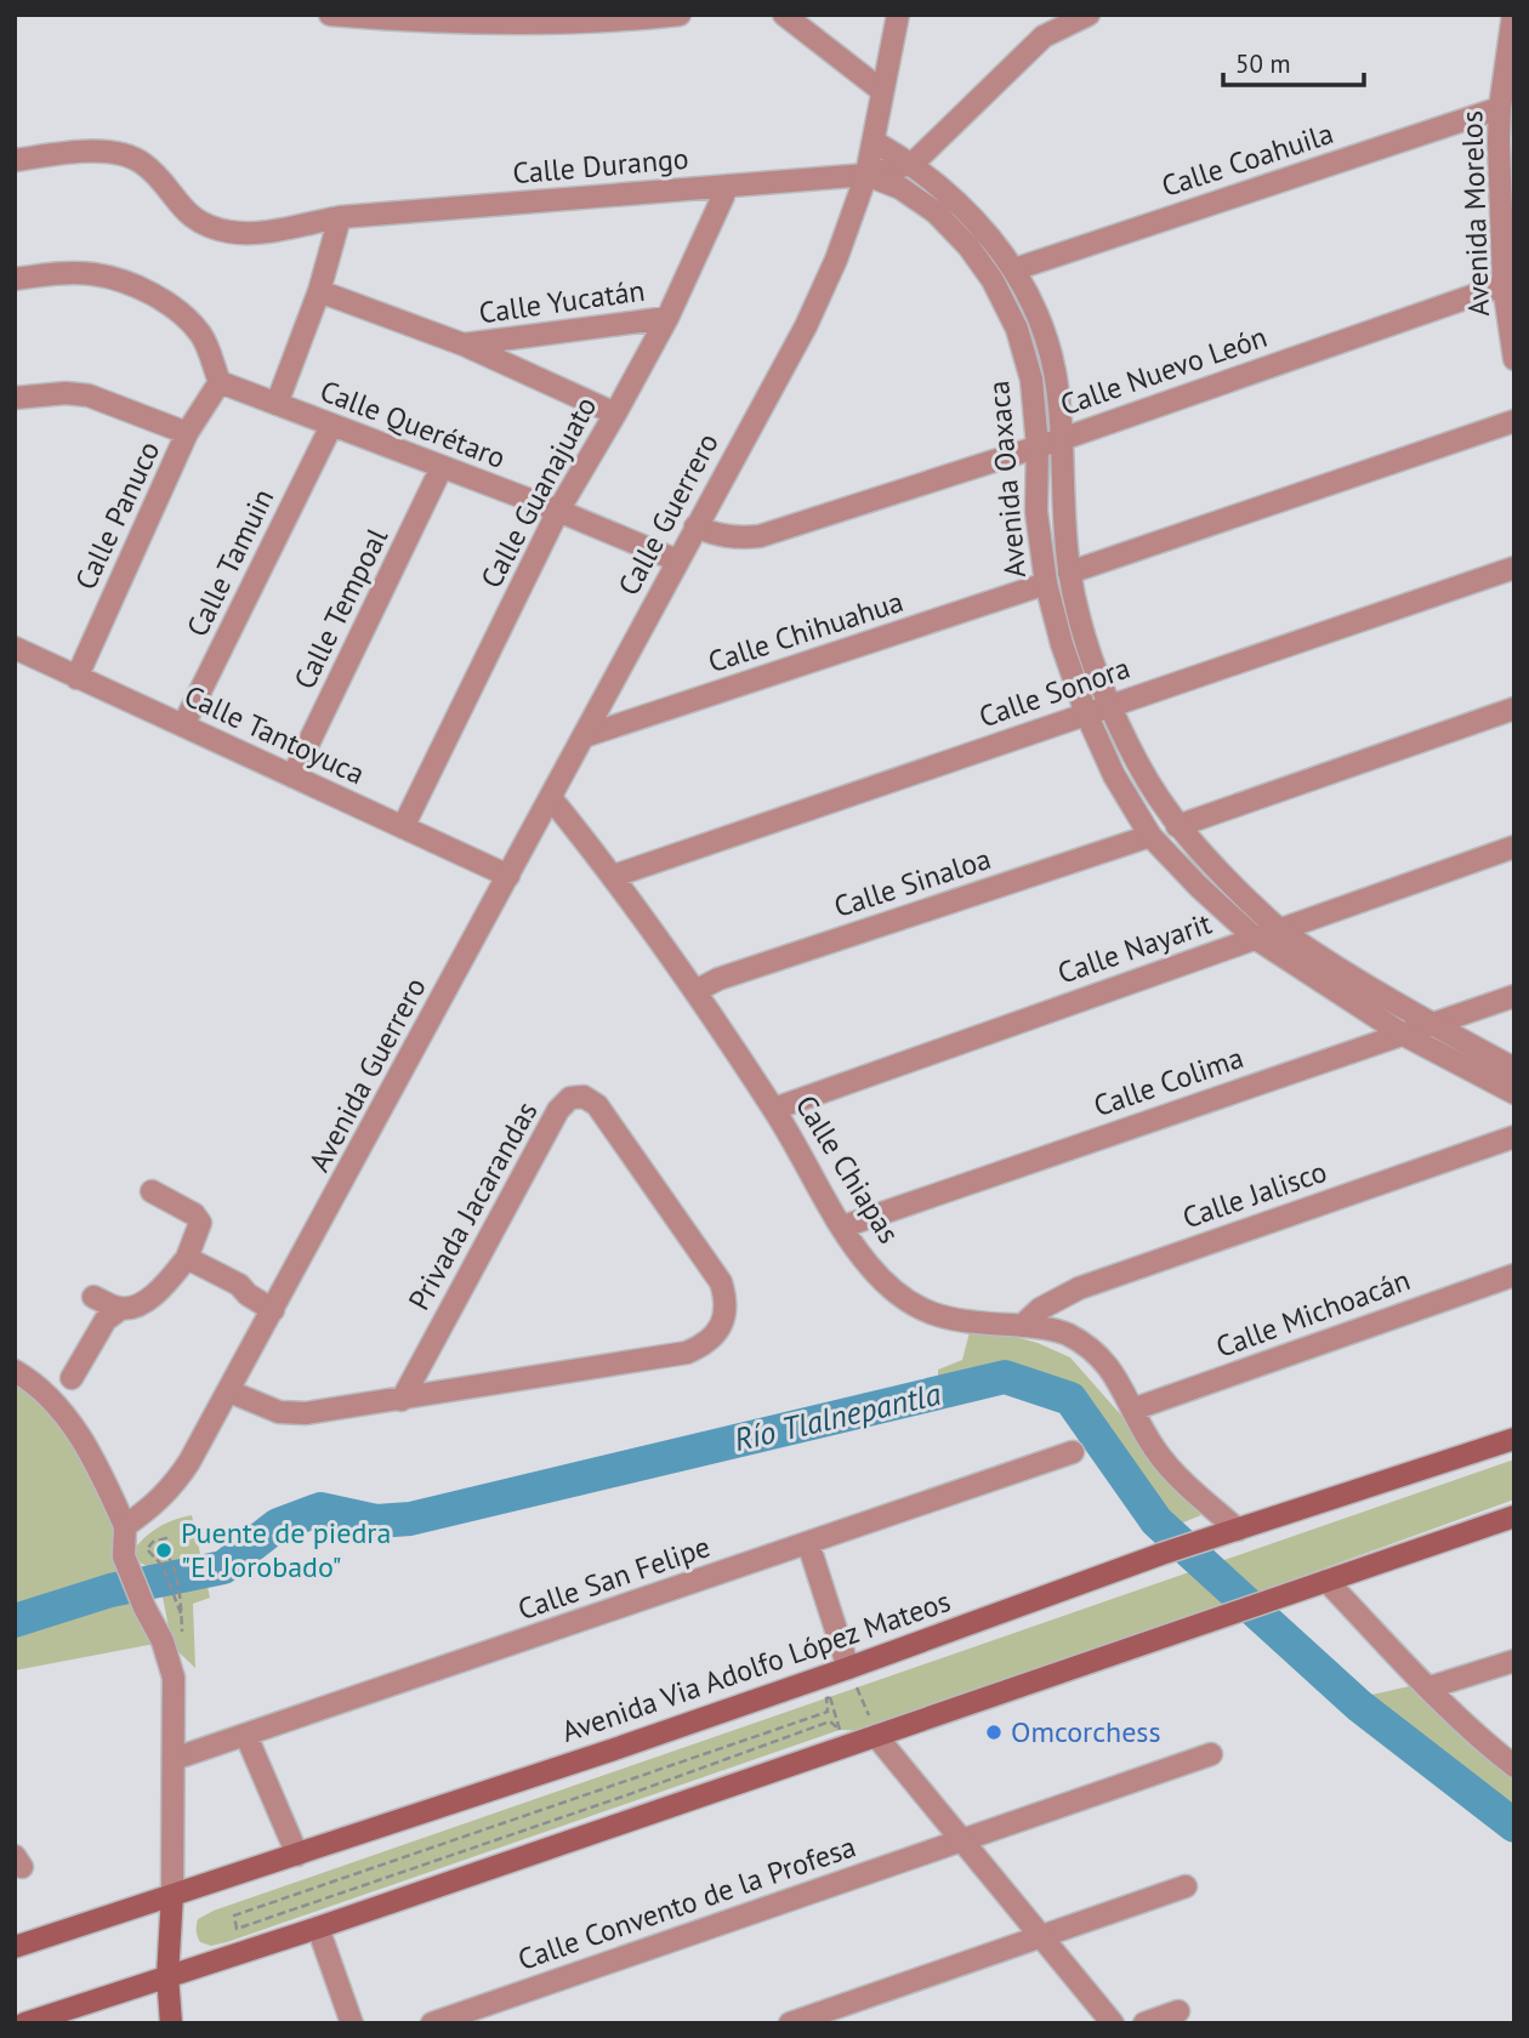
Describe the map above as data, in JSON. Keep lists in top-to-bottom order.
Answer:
{
  "streets": {
    "main road": ["Avenida Via Adolfo López Mateos"],
    "street": [
      "Calle Coahuila",
      "Calle Durango",
      "Avenida Morelos",
      "Calle Yucatán",
      "Calle Nuevo León",
      "Calle Querétaro",
      "Avenida Oaxaca",
      "Calle Guanajuato",
      "Calle Guerrero",
      "Calle Panuco",
      "Calle Tamuin",
      "Calle Tempoal",
      "Calle Chihuahua",
      "Calle Sonora",
      "Calle Tantoyuca",
      "Calle Sinaloa",
      "Calle Nayarit",
      "Avenida Guerrero",
      "Calle Colima",
      "Calle Chiapas",
      "Calle Jalisco",
      "Privada Jacarandas",
      "Calle Michoacán",
      "Calle San Felipe",
      "Calle Convento de la Profesa"
    ]
  },
  "crossings": [
    ["Calle Coahuila", "Avenida Morelos"],
    ["Calle Coahuila", "Avenida Oaxaca"],
    ["Calle Durango", "Avenida Oaxaca"],
    ["Calle Durango", "Calle Guanajuato"],
    ["Calle Durango", "Calle Guerrero"],
    ["Avenida Morelos", "Calle Nuevo León"],
    ["Calle Yucatán", "Calle Guanajuato"],
    ["Calle Nuevo León", "Avenida Oaxaca"],
    ["Calle Nuevo León", "Calle Guerrero"],
    ["Calle Querétaro", "Calle Guanajuato"],
    ["Calle Querétaro", "Calle Guerrero"],
    ["Calle Querétaro", "Calle Panuco"],
    ["Calle Querétaro", "Calle Tamuin"],
    ["Calle Querétaro", "Calle Tempoal"],
    ["Avenida Oaxaca", "Calle Guerrero"],
    ["Avenida Oaxaca", "Calle Chihuahua"],
    ["Avenida Oaxaca", "Calle Sonora"],
    ["Avenida Oaxaca", "Calle Sinaloa"],
    ["Avenida Oaxaca", "Calle Nayarit"],
    ["Avenida Oaxaca", "Calle Colima"],
    ["Calle Guanajuato", "Calle Tantoyuca"],
    ["Calle Guerrero", "Calle Chihuahua"],
    ["Calle Guerrero", "Calle Tantoyuca"],
    ["Calle Guerrero", "Avenida Guerrero"],
    ["Calle Guerrero", "Calle Chiapas"],
    ["Calle Panuco", "Calle Tantoyuca"],
    ["Calle Tamuin", "Calle Tantoyuca"],
    ["Calle Tempoal", "Calle Tantoyuca"],
    ["Calle Sonora", "Calle Chiapas"],
    ["Calle Tantoyuca", "Avenida Guerrero"],
    ["Calle Sinaloa", "Calle Chiapas"],
    ["Calle Nayarit", "Calle Chiapas"],
    ["Avenida Guerrero", "Privada Jacarandas"],
    ["Calle Colima", "Calle Chiapas"],
    ["Calle Chiapas", "Calle Jalisco"],
    ["Calle Chiapas", "Calle Michoacán"],
    ["Calle Chiapas", "Avenida Via Adolfo López Mateos"]
  ],
  "water": ["Río Tlalnepantla"],
  "places": ["Puente de piedra \"El Jorobado\"", "Omcorchess"],
  "scale_bar": "50 m"
}
